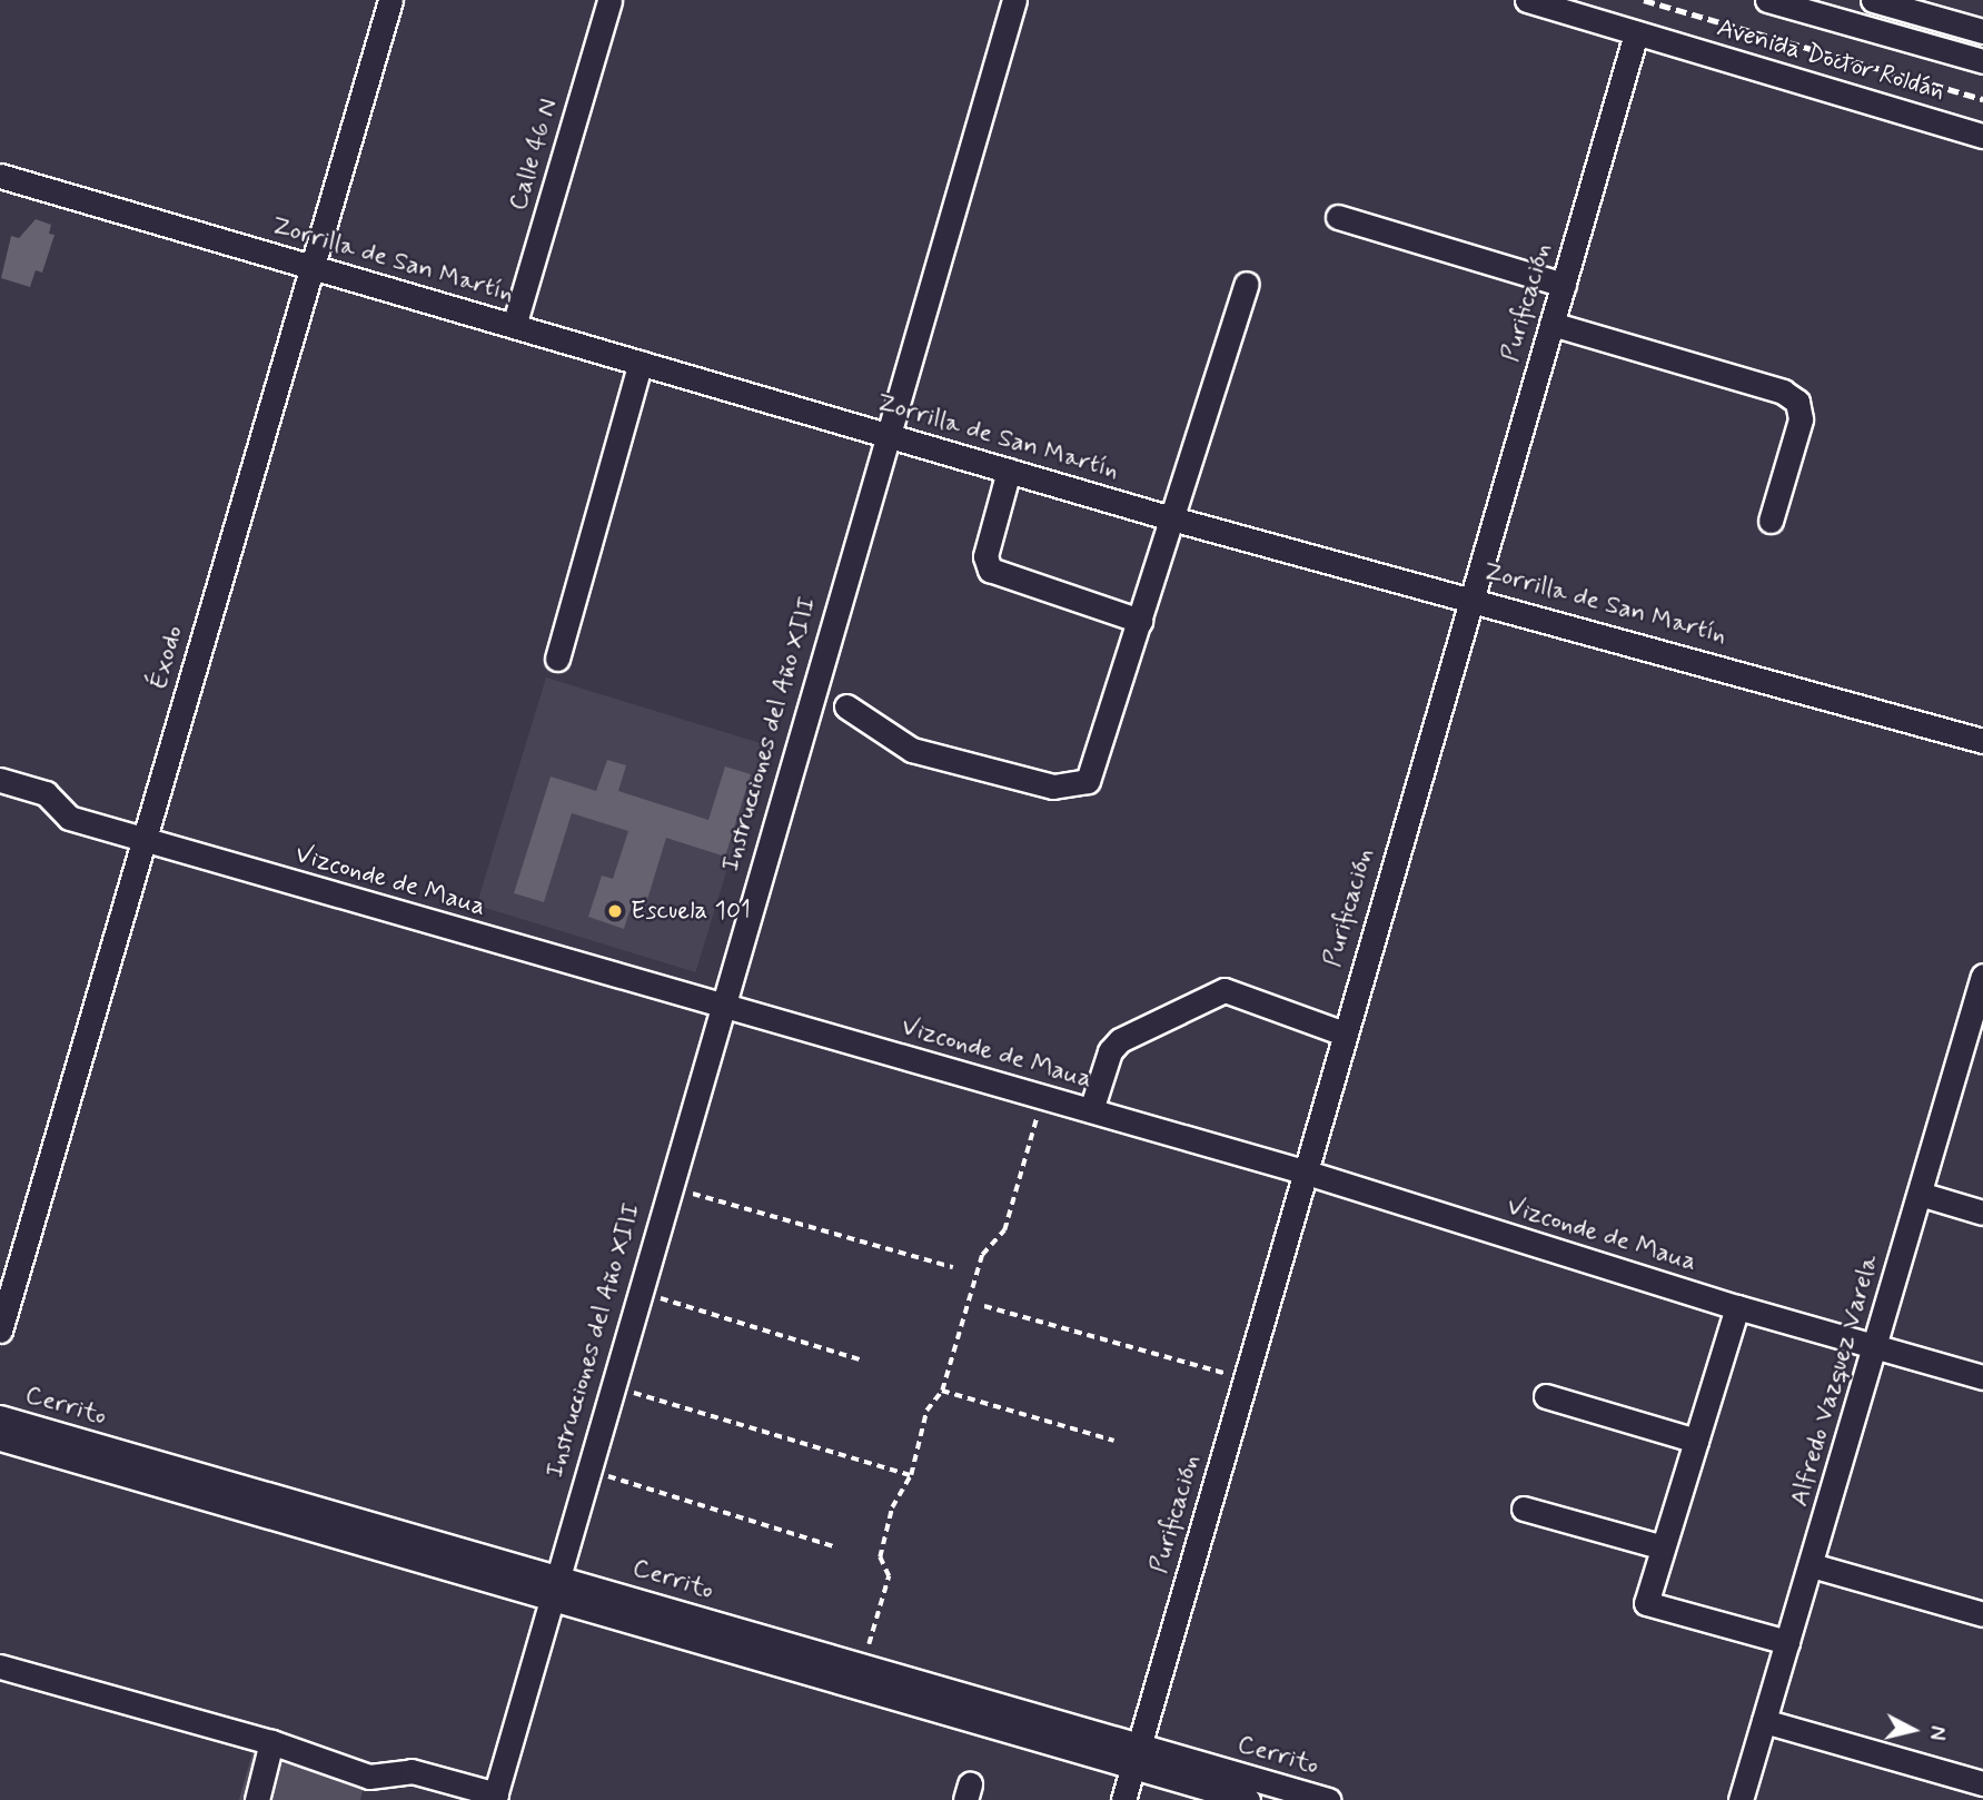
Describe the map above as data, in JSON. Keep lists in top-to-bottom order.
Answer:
{
  "streets": {
    "street": [
      "Avenida Doctor Roldán",
      "Calle 46 N",
      "Zorrilla de San Martín",
      "Purificación",
      "Éxodo",
      "Instrucciones del Año XIII",
      "Vizconde de Maua",
      "Alfredo Vazquez Varela",
      "Cerrito"
    ]
  },
  "crossings": [
    ["Avenida Doctor Roldán", "Purificación"],
    ["Calle 46 N", "Zorrilla de San Martín"],
    ["Zorrilla de San Martín", "Purificación"],
    ["Zorrilla de San Martín", "Éxodo"],
    ["Zorrilla de San Martín", "Instrucciones del Año XIII"],
    ["Purificación", "Vizconde de Maua"],
    ["Purificación", "Cerrito"],
    ["Éxodo", "Vizconde de Maua"],
    ["Instrucciones del Año XIII", "Vizconde de Maua"],
    ["Instrucciones del Año XIII", "Cerrito"],
    ["Vizconde de Maua", "Alfredo Vazquez Varela"]
  ],
  "places": ["Escuela 101"],
  "north": "right"
}
